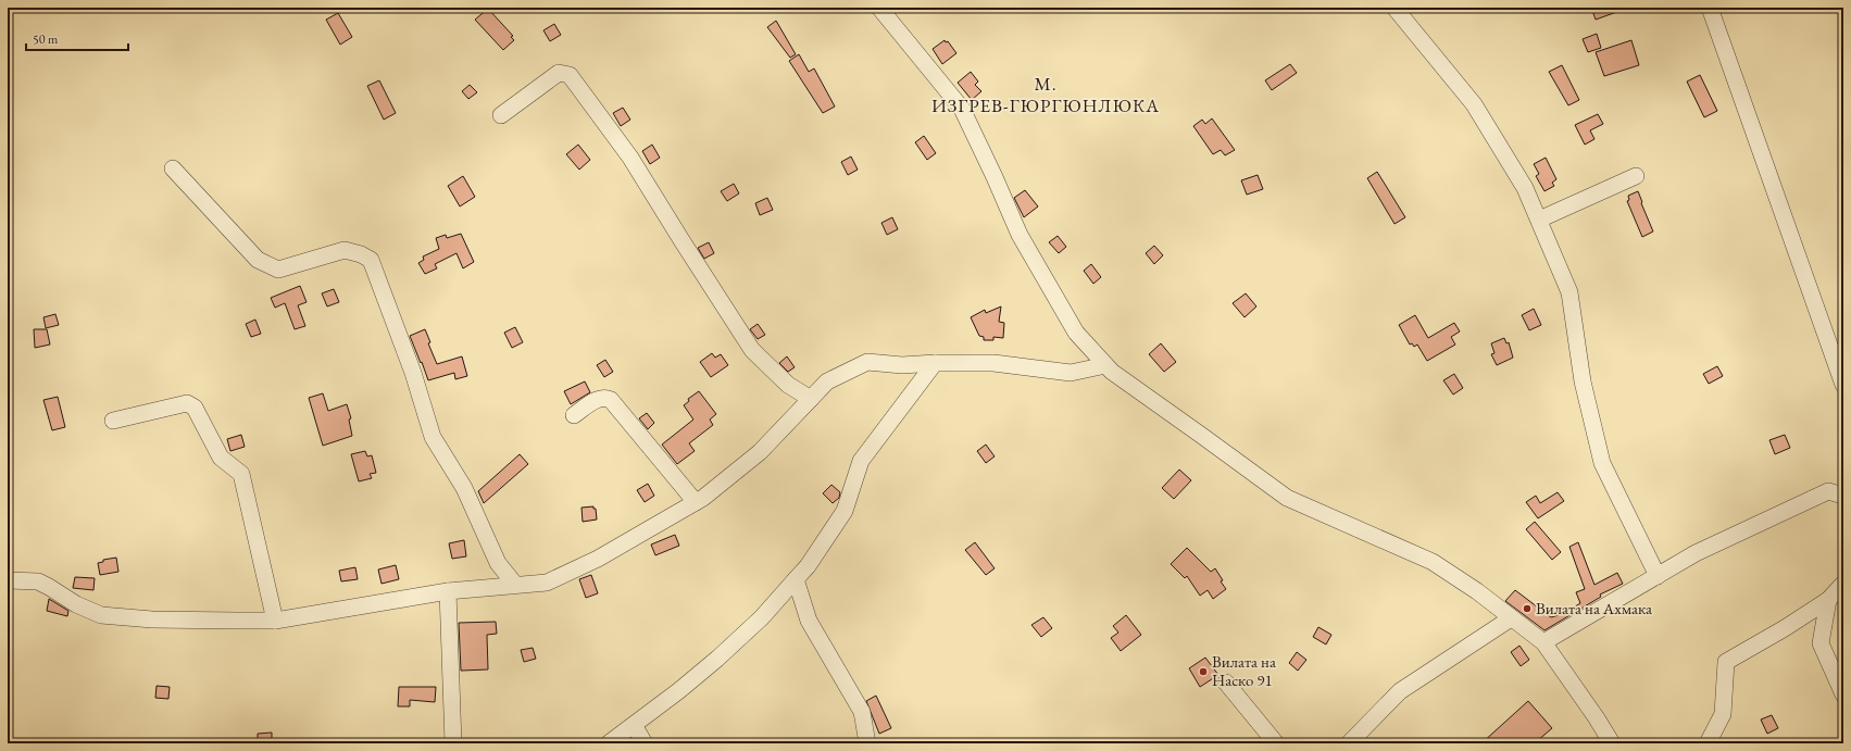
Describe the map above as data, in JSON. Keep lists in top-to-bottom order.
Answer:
{
  "districts": ["М. ИЗГРЕВ-ГЮРГЮНЛЮКА"],
  "places": ["Вилата на Ахмака", "Вилата на Наско 91"],
  "scale_bar": "50 m"
}
